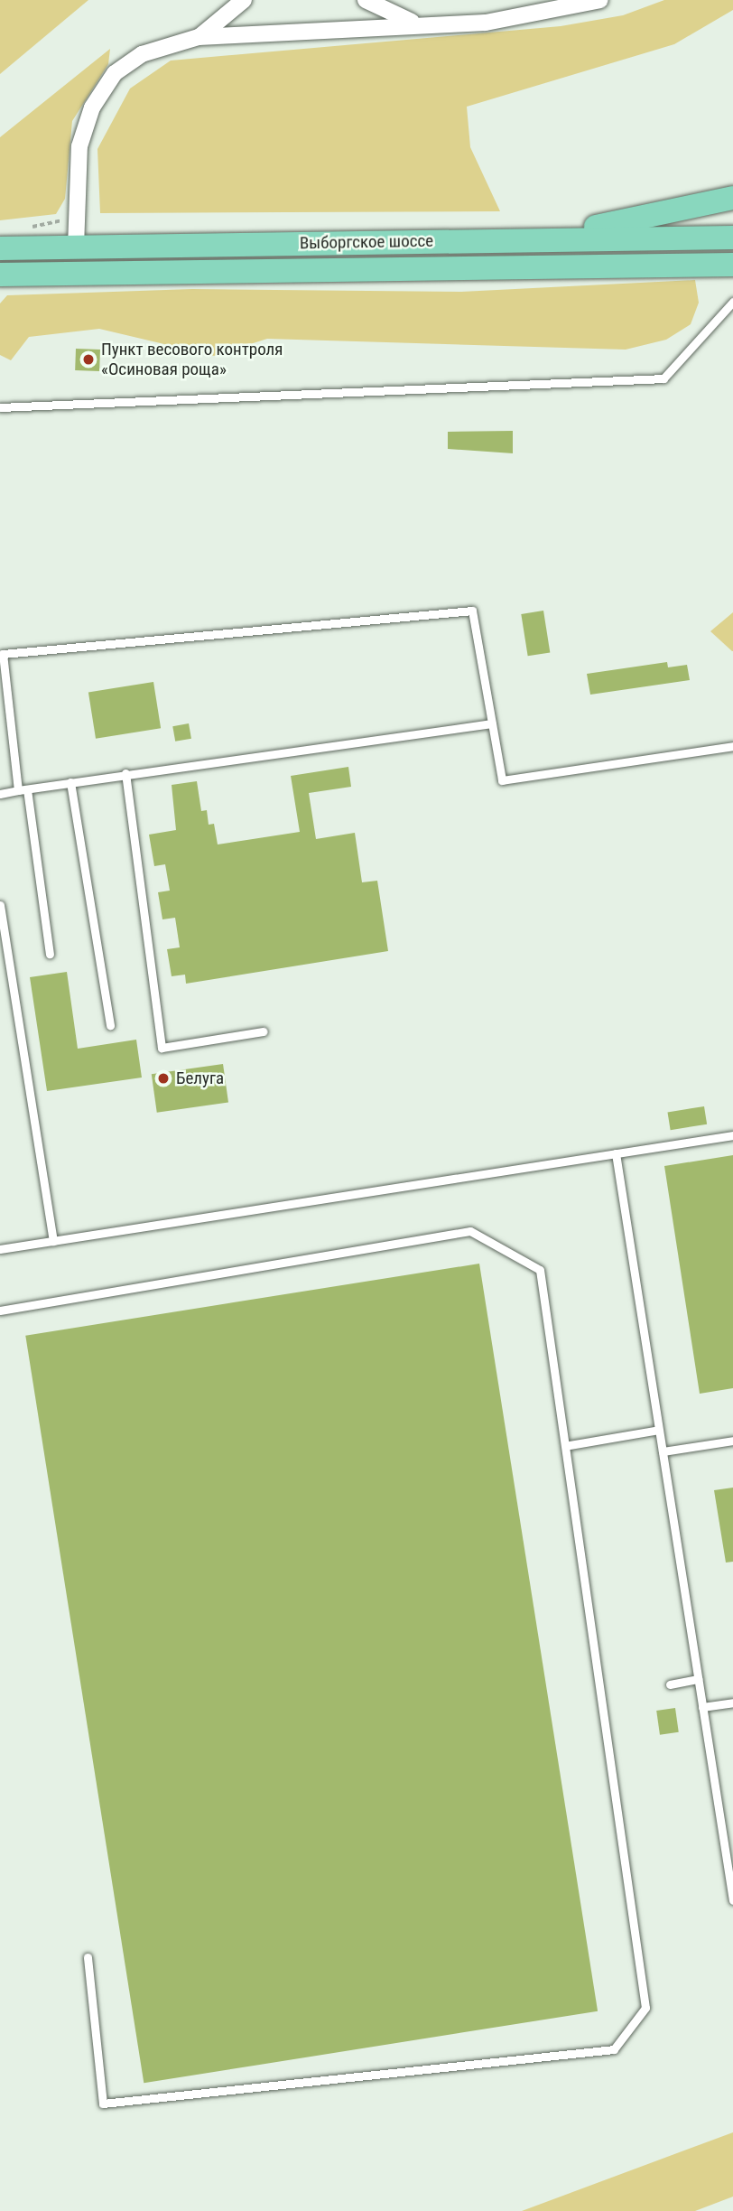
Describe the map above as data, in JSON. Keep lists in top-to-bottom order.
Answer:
{
  "streets": {
    "main road": ["Выборгское шоссе"]
  },
  "places": ["Пункт весового контроля «Осиновая роща»", "Белуга"]
}
